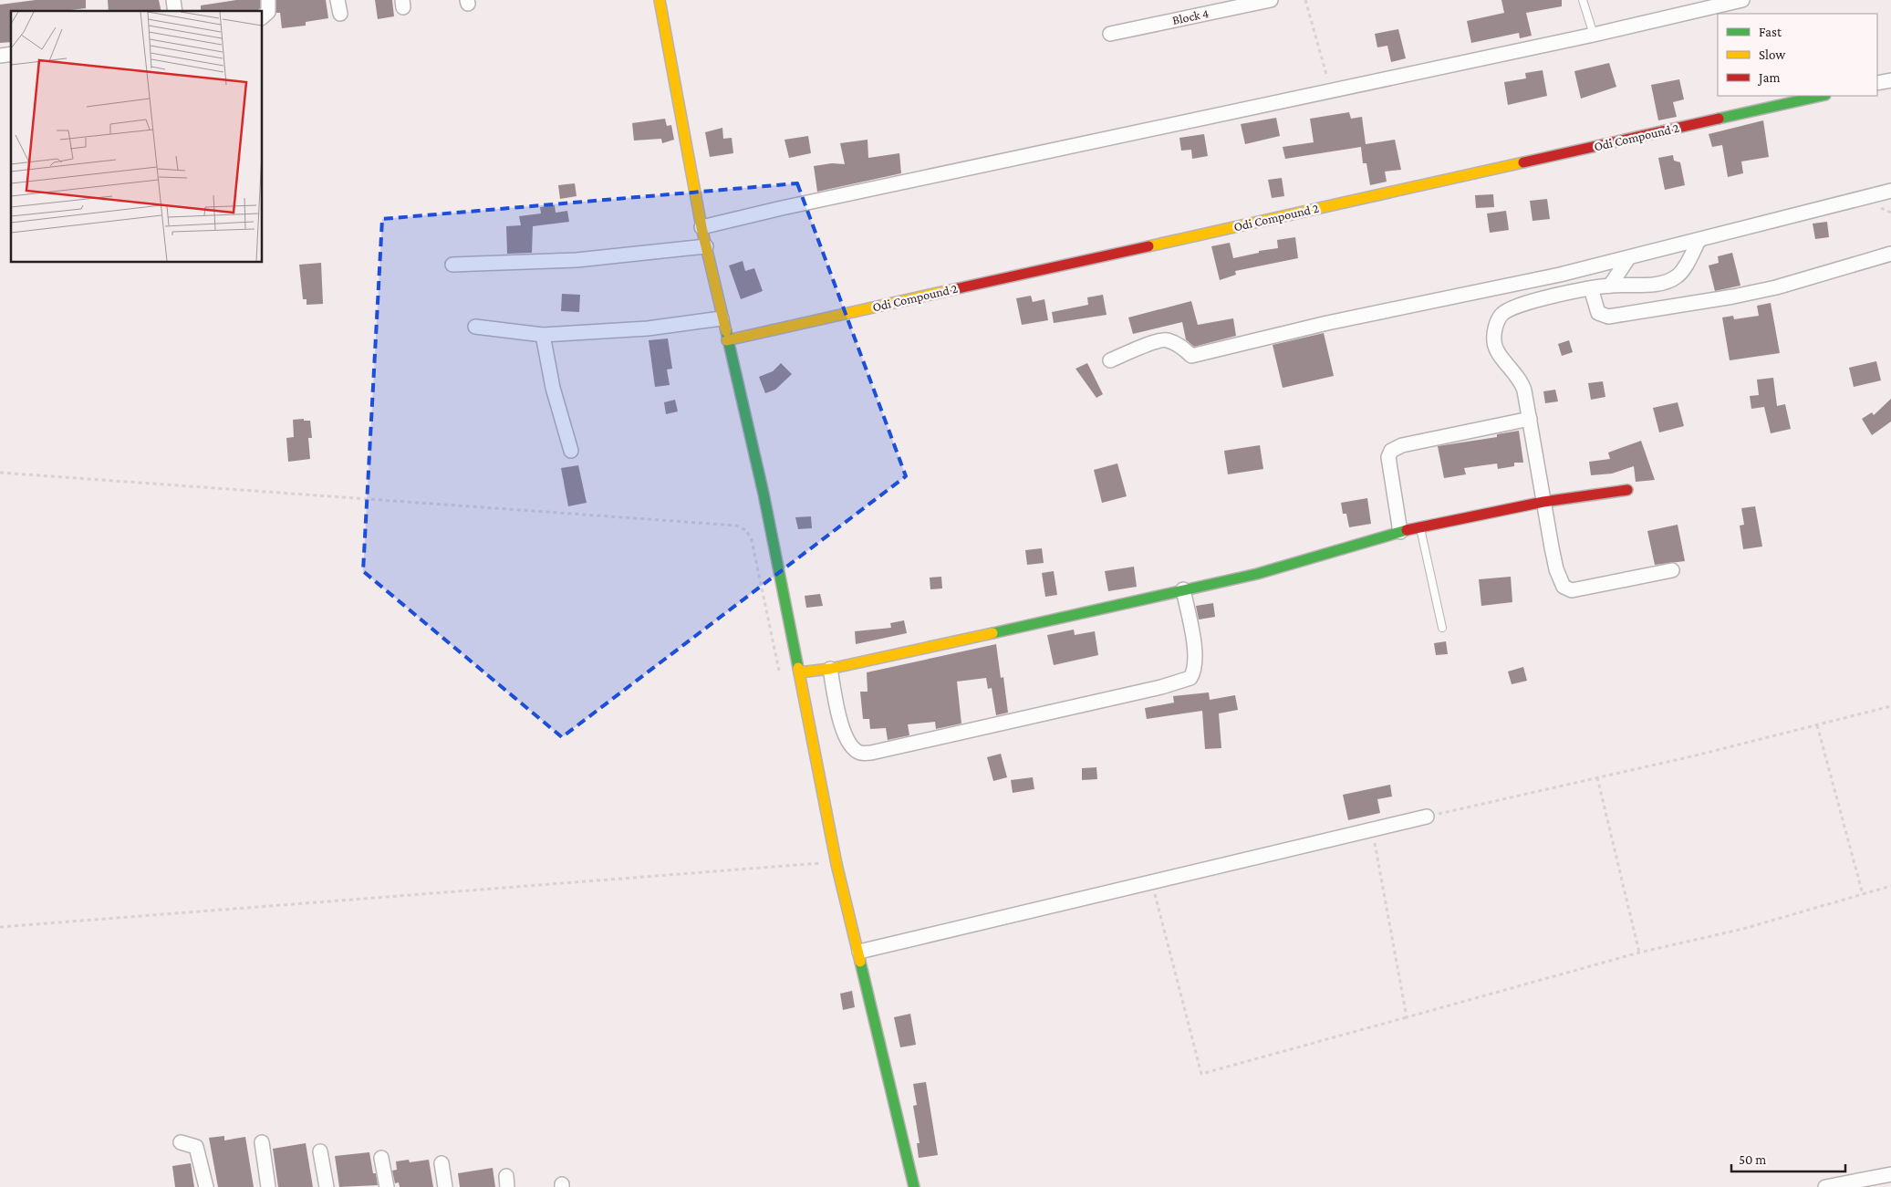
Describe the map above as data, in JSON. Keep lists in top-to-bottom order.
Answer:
{
  "streets": {
    "street": ["Block 4", "Odi Compound 2"]
  },
  "legend": ["Fast", "Slow", "Jam"],
  "scale_bar": "50 m"
}
